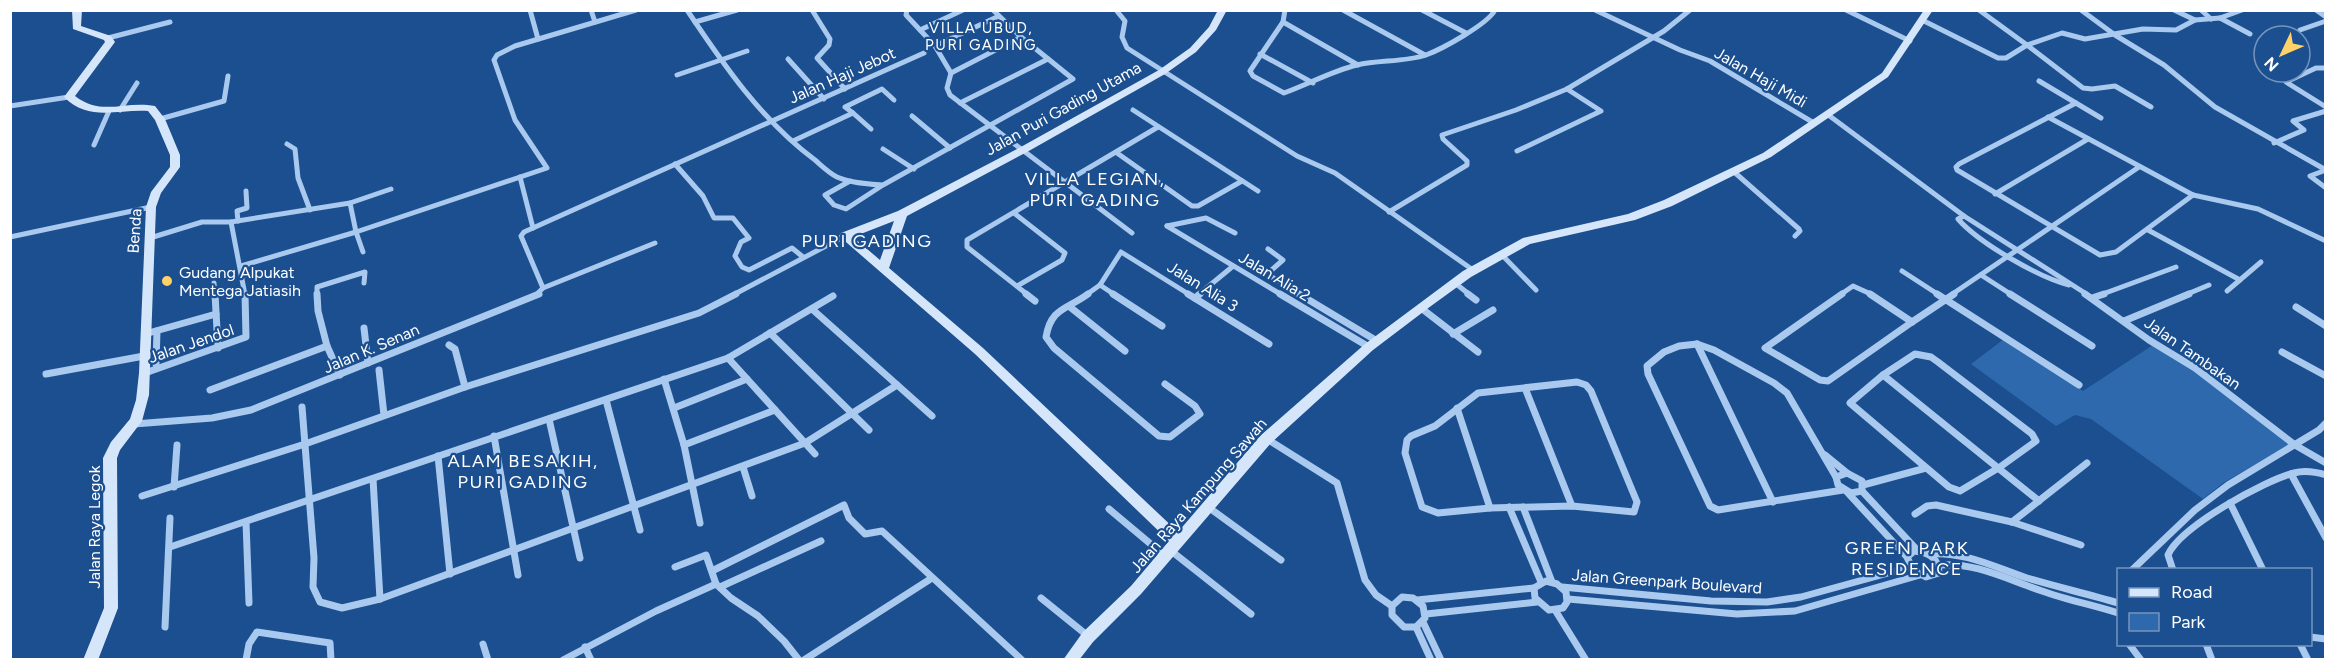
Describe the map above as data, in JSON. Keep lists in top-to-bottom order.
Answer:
{
  "streets": {
    "street": [
      "Jalan Haji Jebot",
      "Jalan Haji Midi",
      "Jalan Puri Gading Utama",
      "Benda",
      "Jalan Alia 2",
      "Jalan Alia 3",
      "Jalan Jendol",
      "Jalan K. Senan",
      "Jalan Tambakan",
      "Jalan Raya Kampung Sawah",
      "Jalan Raya Legok",
      "Jalan Greenpark Boulevard"
    ]
  },
  "crossings": [
    ["Jalan Haji Midi", "Jalan Raya Kampung Sawah"],
    ["Benda", "Jalan Jendol"],
    ["Benda", "Jalan Raya Legok"],
    ["Jalan Alia 2", "Jalan Raya Kampung Sawah"],
    ["Jalan K. Senan", "Jalan Raya Legok"],
    ["Jalan Tambakan", "Jalan Raya Kampung Sawah"]
  ],
  "districts": [
    "VILLA UBUD, PURI GADING",
    "VILLA LEGIAN, PURI GADING",
    "PURI GADING",
    "ALAM BESAKIH, PURI GADING",
    "GREEN PARK RESIDENCE"
  ],
  "places": ["Gudang Alpukat Mentega Jatiasih"],
  "legend": ["Road", "Park"],
  "north": "bottom left"
}
